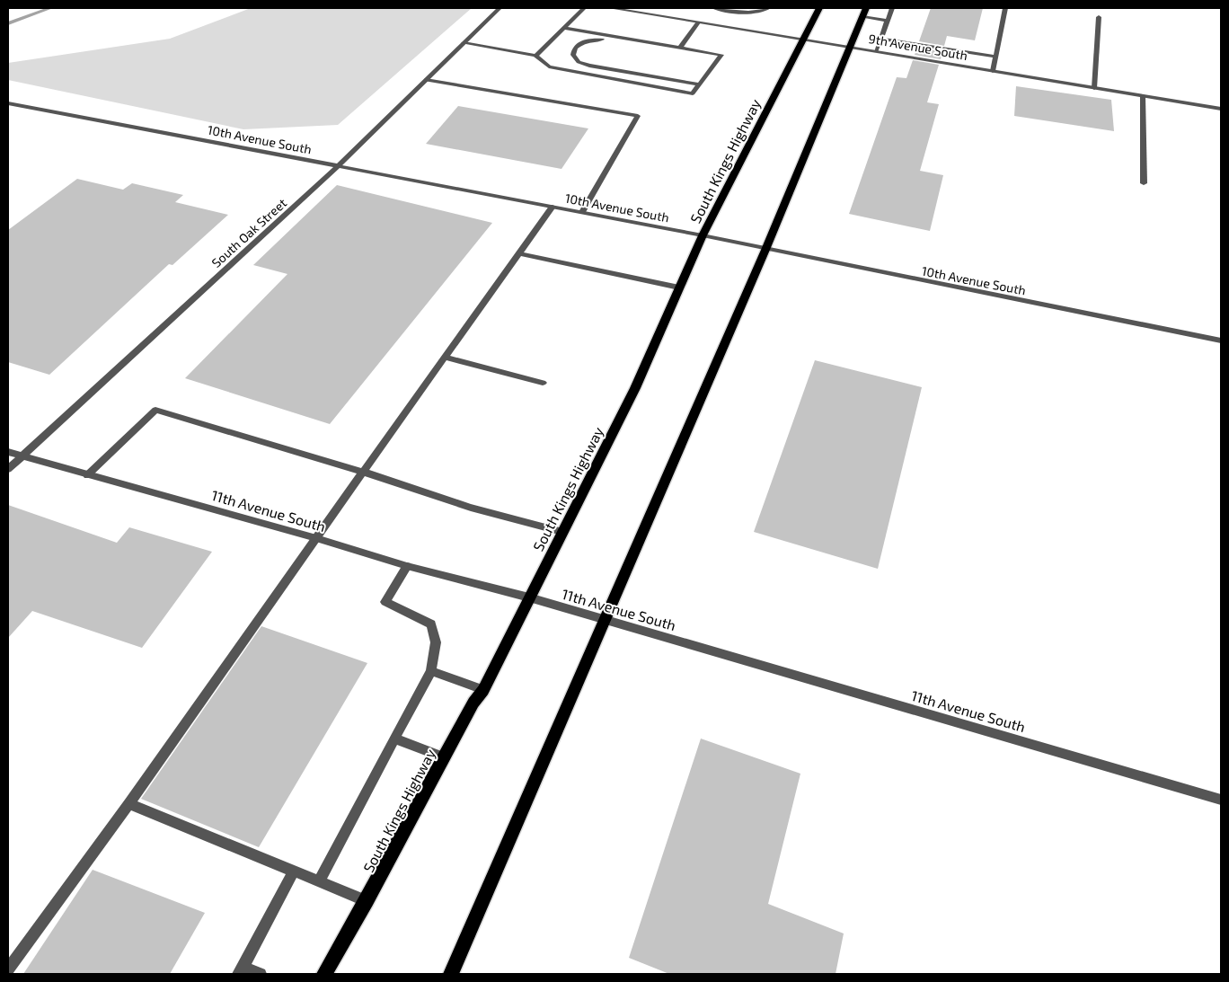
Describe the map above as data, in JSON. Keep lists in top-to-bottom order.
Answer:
{
  "streets": {
    "main road": ["South Kings Highway"],
    "street": [
      "9th Avenue South",
      "10th Avenue South",
      "South Oak Street",
      "11th Avenue South"
    ]
  },
  "crossings": [
    ["9th Avenue South", "South Kings Highway"],
    ["10th Avenue South", "South Kings Highway"],
    ["10th Avenue South", "South Oak Street"],
    ["South Kings Highway", "11th Avenue South"],
    ["South Oak Street", "11th Avenue South"]
  ]
}
